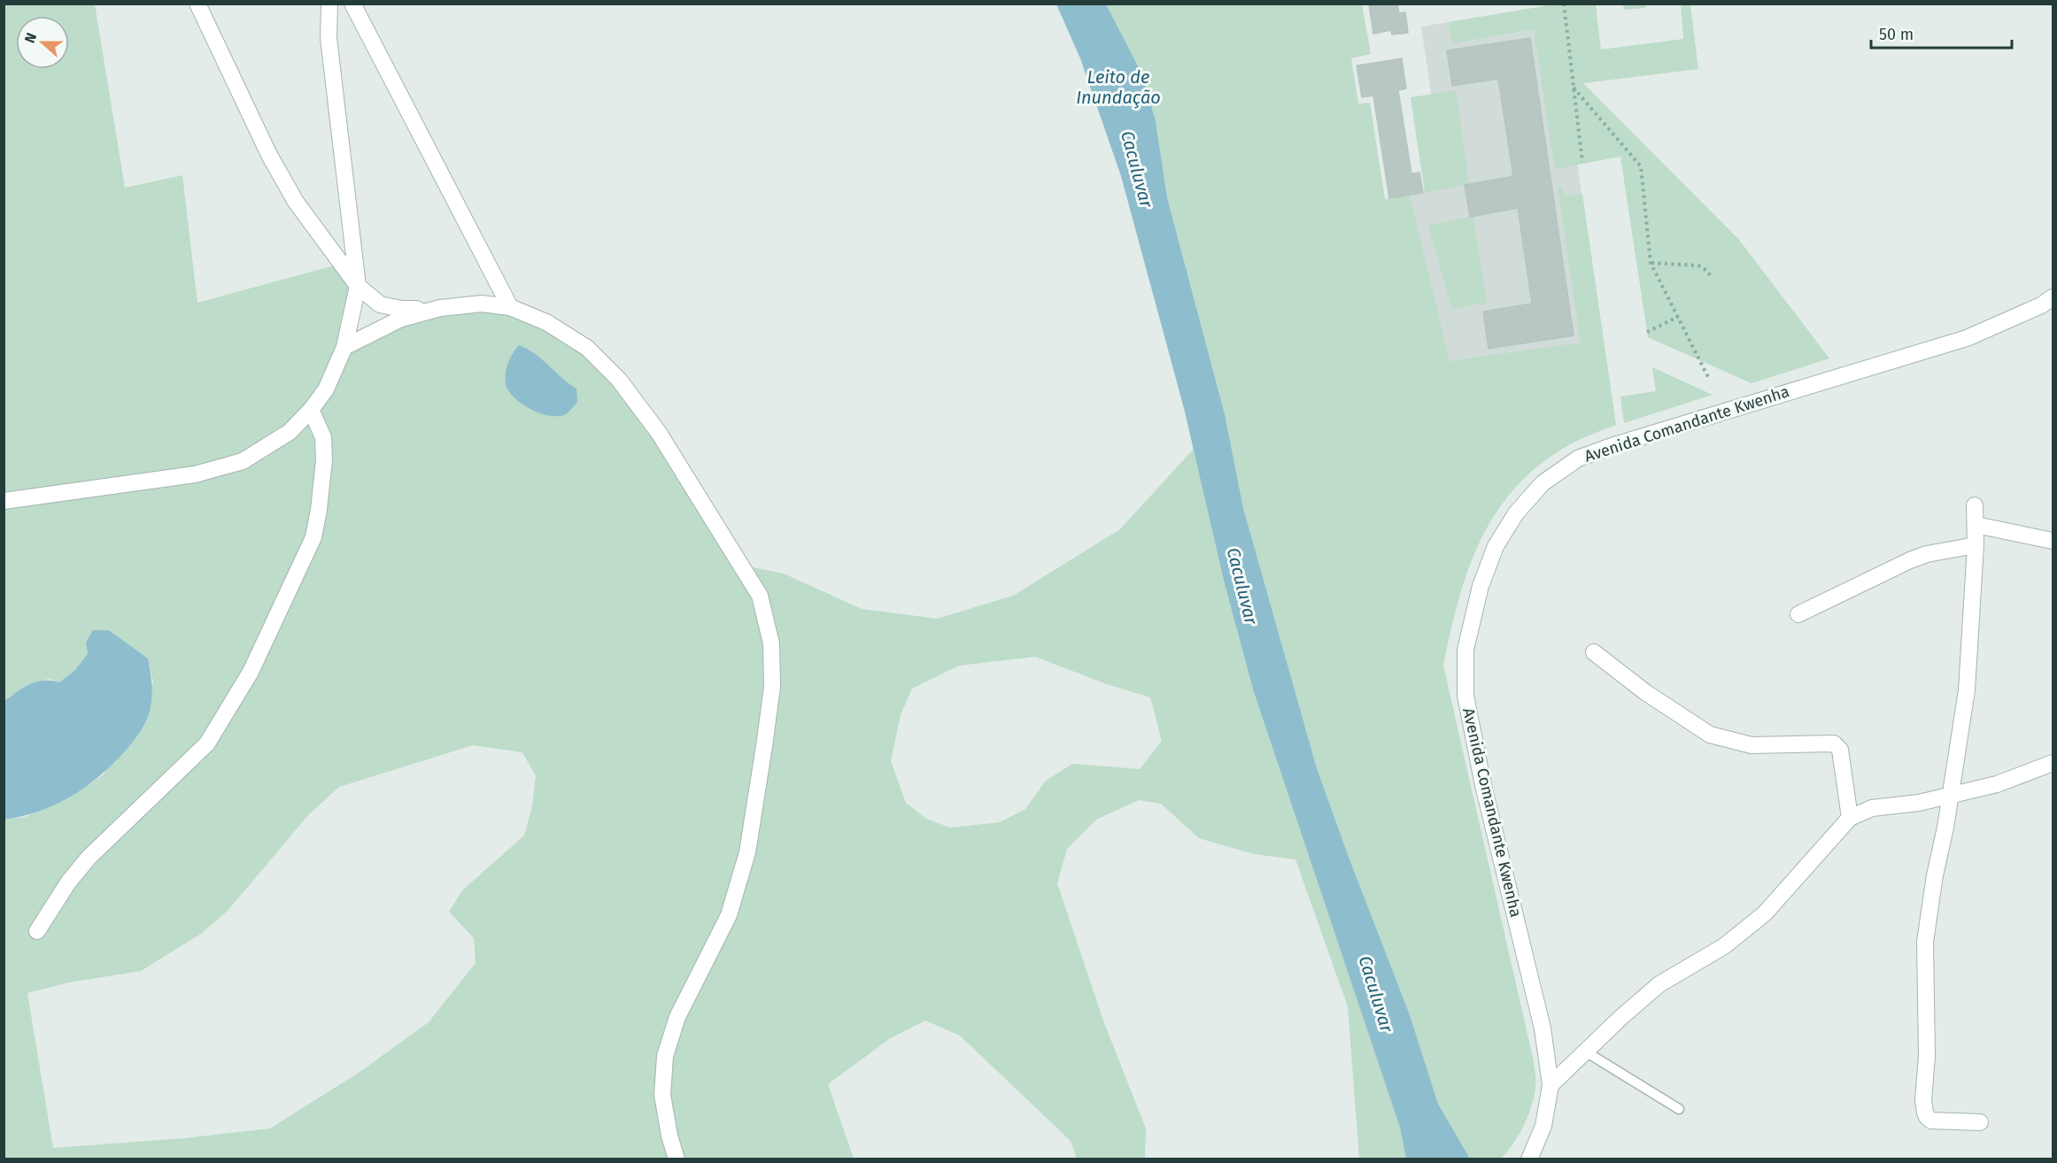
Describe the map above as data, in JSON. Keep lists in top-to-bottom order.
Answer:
{
  "streets": {
    "street": ["Avenida Comandante Kwenha"]
  },
  "water": ["Leito de Inundação", "Caculuvar"],
  "scale_bar": "50 m",
  "north": "left"
}
